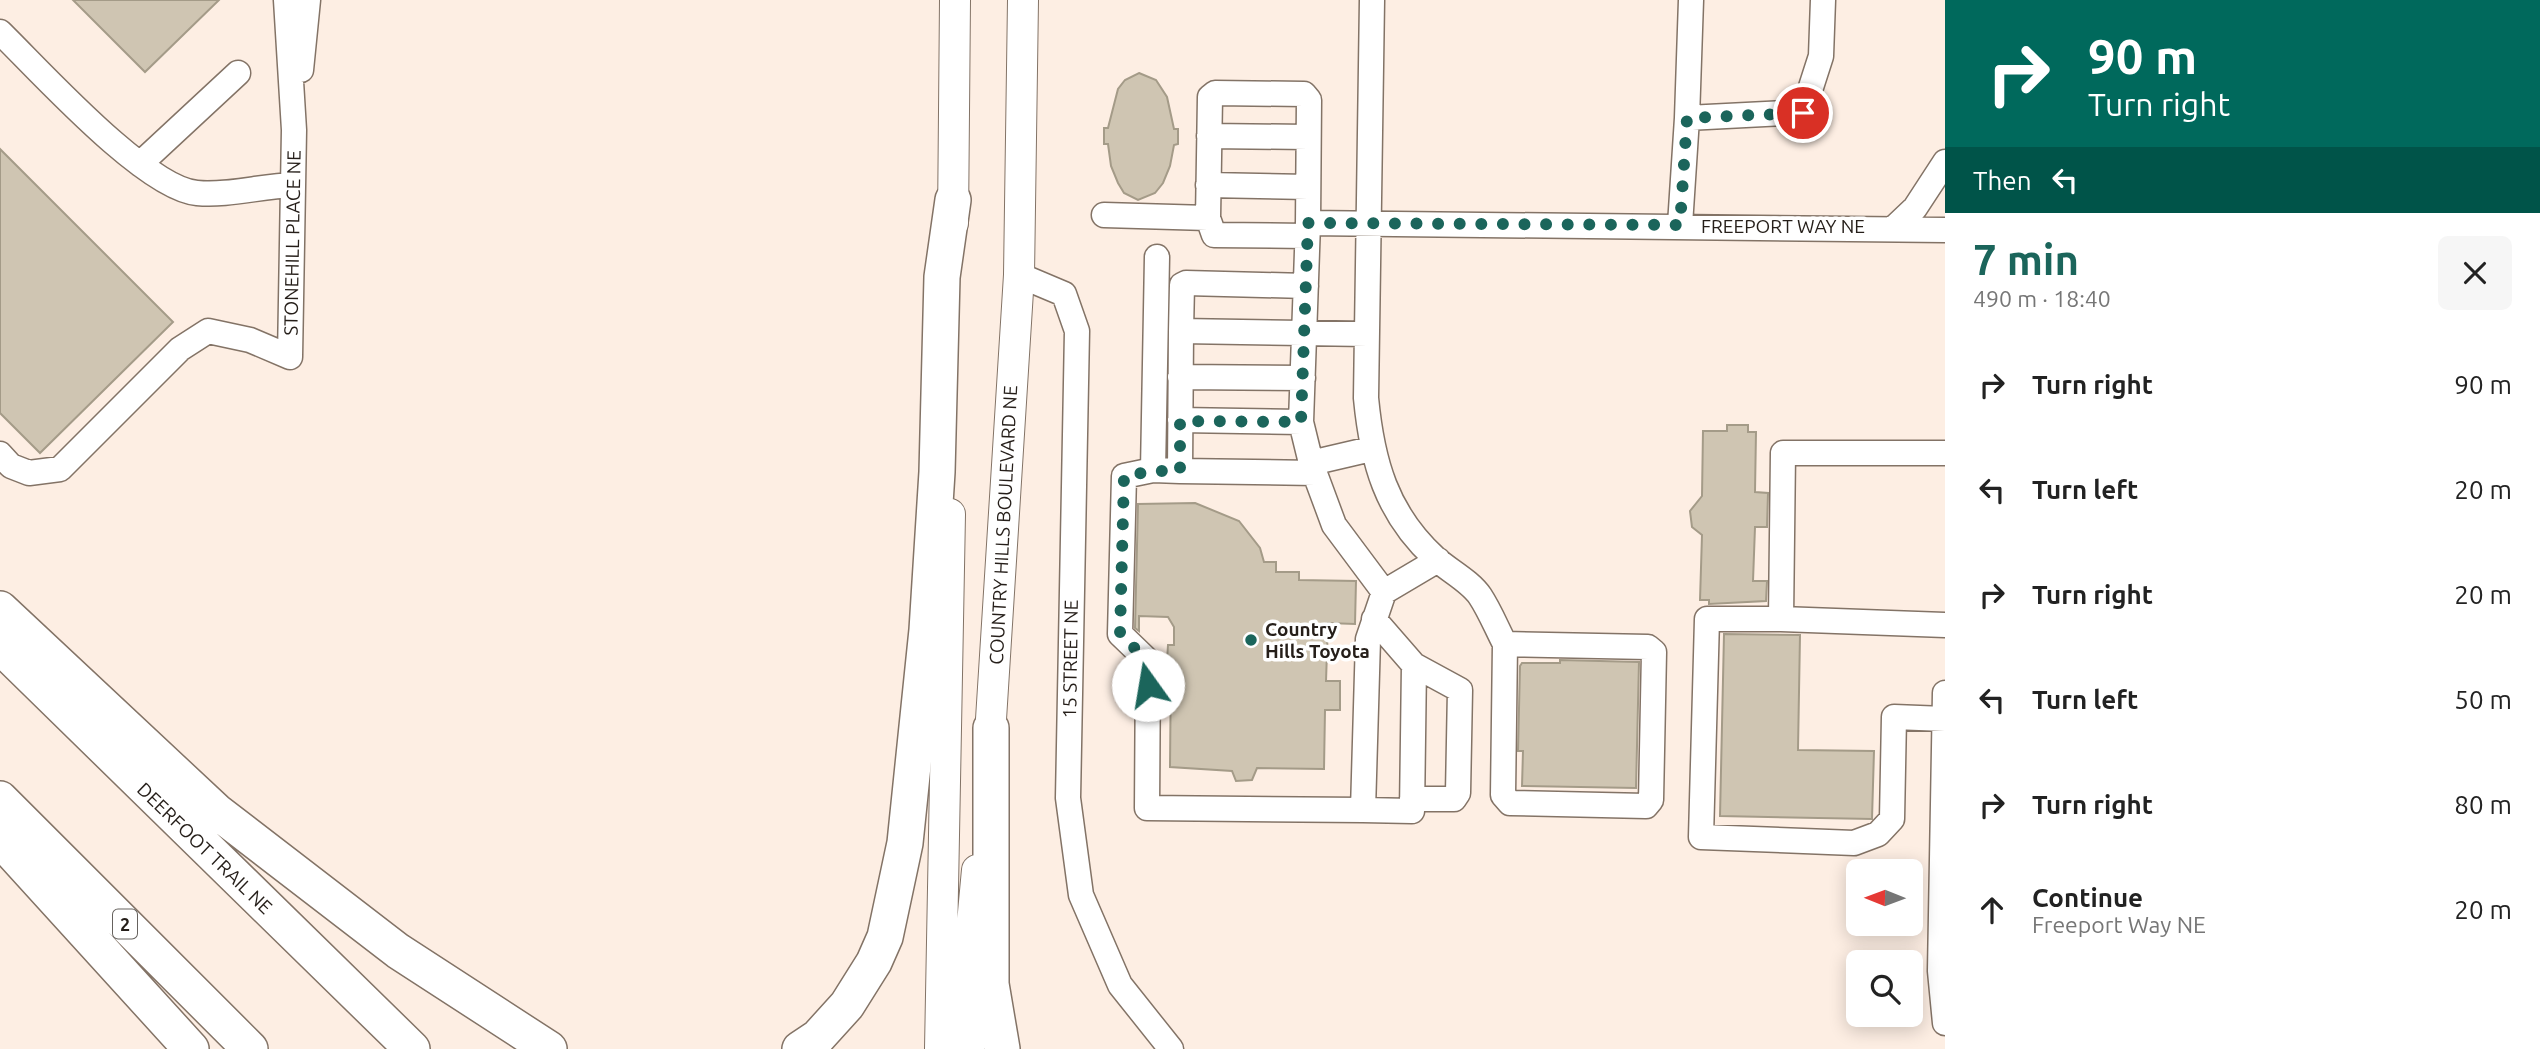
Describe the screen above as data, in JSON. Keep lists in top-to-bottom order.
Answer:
{
  "streets": {
    "highway": ["DEERFOOT TRAIL NE", "2"],
    "main road": ["COUNTRY HILLS BOULEVARD NE"],
    "street": ["FREEPORT WAY NE", "STONEHILL PLACE NE", "15 STREET NE"]
  },
  "crossings": [
    ["COUNTRY HILLS BOULEVARD NE", "15 STREET NE"]
  ],
  "places": ["Country Hills Toyota"],
  "north": "left",
  "page": {
    "turn": ["90 m", "Turn right"],
    "then": "Then",
    "heading": ["7 min", "490 m · 18:40"],
    "list": [
      {
        "name": "Turn right",
        "value": "90 m"
      },
      {
        "name": "Turn left",
        "value": "20 m"
      },
      {
        "name": "Turn right",
        "value": "20 m"
      },
      {
        "name": "Turn left",
        "value": "50 m"
      },
      {
        "name": "Turn right",
        "value": "80 m"
      },
      {
        "name": "Continue",
        "note": "Freeport Way NE",
        "value": "20 m"
      }
    ]
  }
}
